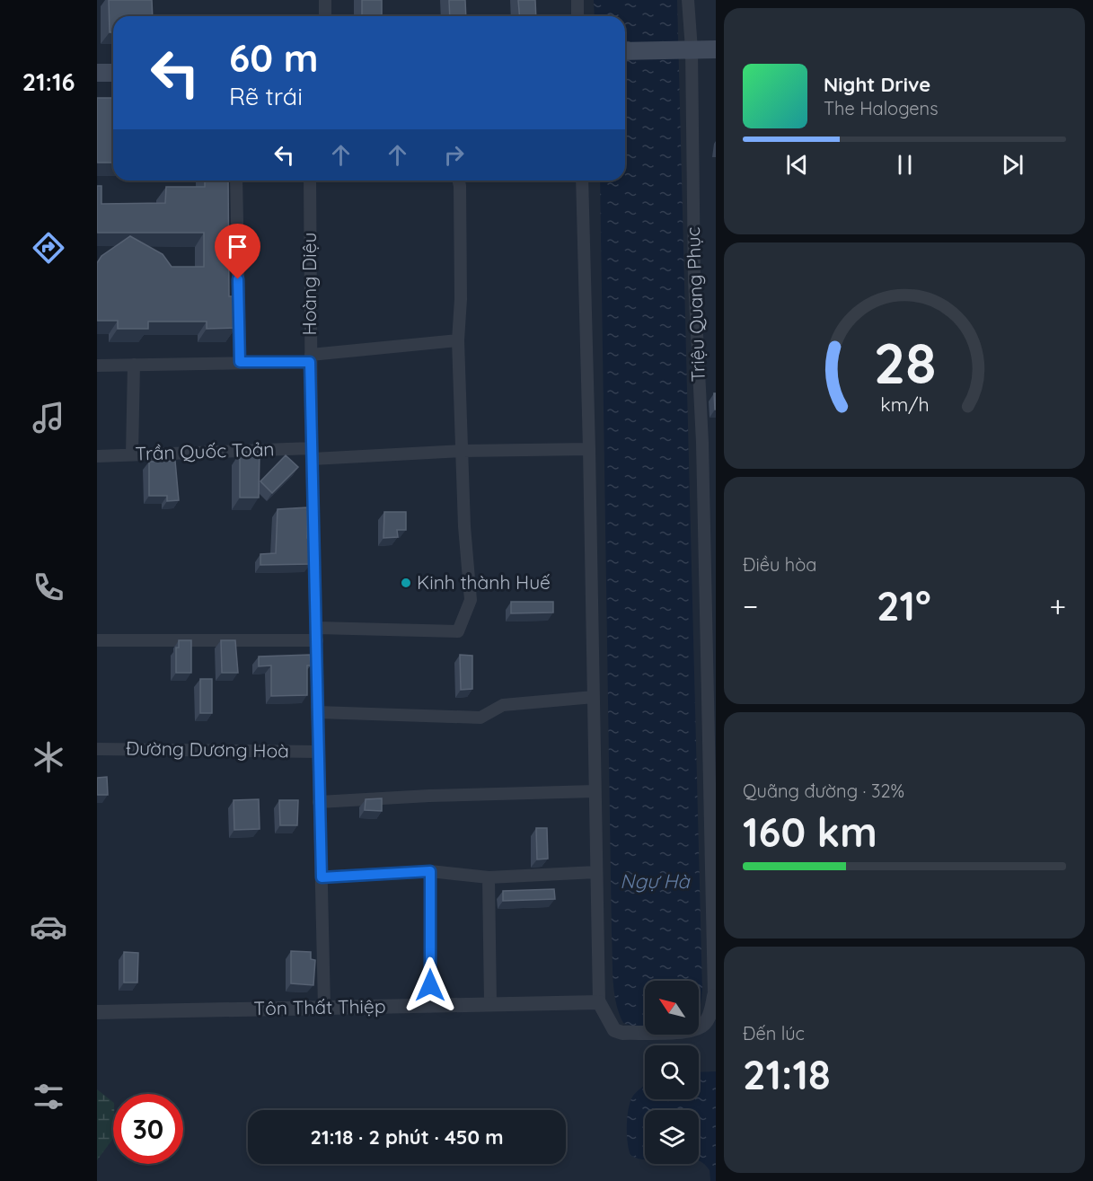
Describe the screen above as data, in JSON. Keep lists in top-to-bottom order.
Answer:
{
  "streets": {
    "street": [
      "Hoàng Diệu",
      "Triệu Quang Phục",
      "Trần Quốc Toản",
      "Đường Dương Hoà",
      "Tôn Thất Thiệp"
    ]
  },
  "crossings": [
    ["Hoàng Diệu", "Trần Quốc Toản"],
    ["Hoàng Diệu", "Đường Dương Hoà"],
    ["Hoàng Diệu", "Tôn Thất Thiệp"]
  ],
  "water": ["Ngự Hà"],
  "places": ["Kinh thành Huế"],
  "north": "top left",
  "page": {
    "tabs": "21:16",
    "turn": ["60 m", "Rẽ trái"],
    "song": ["Night Drive", "The Halogens"],
    "tile": [
      "Điều hòa",
      ["Quãng đường · 32%", "160 km"],
      ["Đến lúc", "21:18"]
    ],
    "heat": ["−", "21°", "+"],
    "limit": "30",
    "trip": "21:18 · 2 phút · 450 m",
    "gauge": ["28", "km/h"]
  }
}
